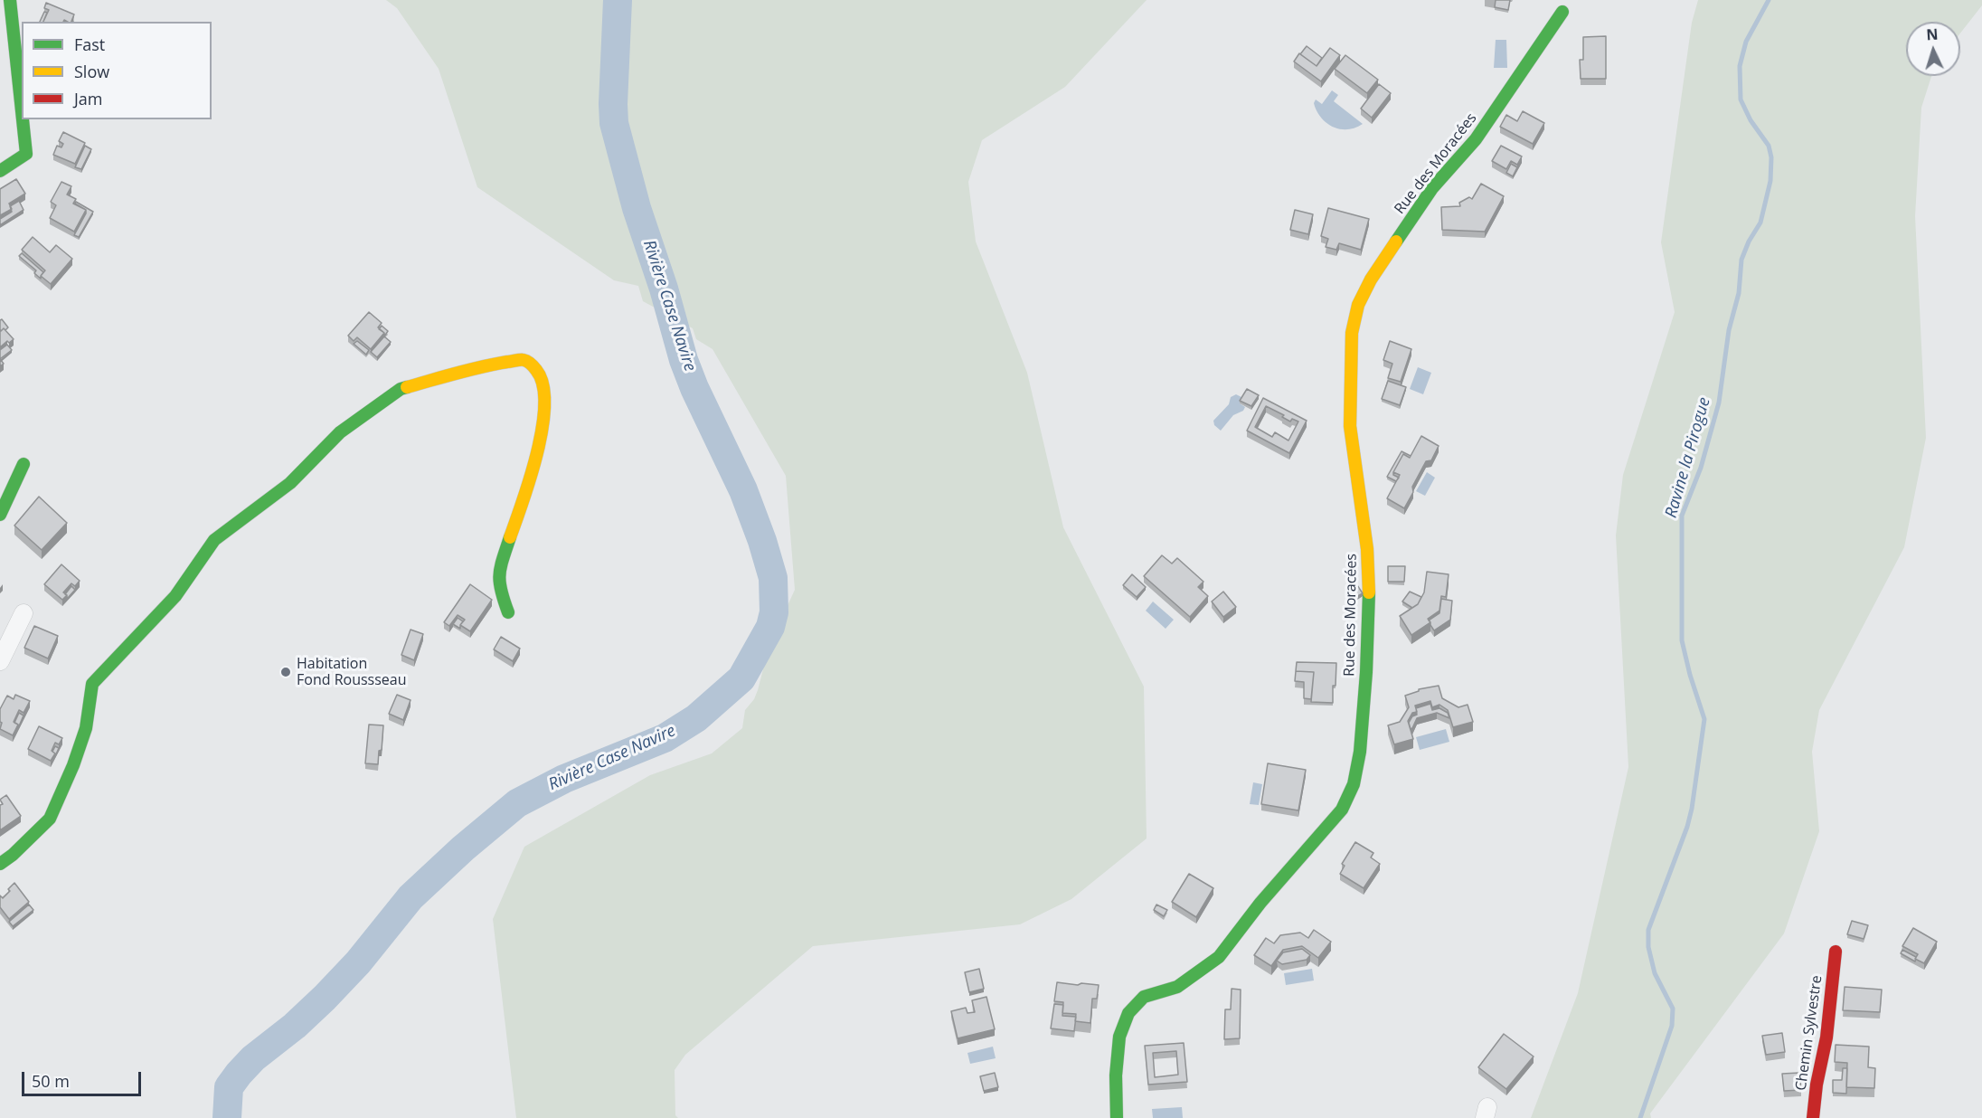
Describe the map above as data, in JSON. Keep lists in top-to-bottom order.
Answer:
{
  "streets": {
    "street": ["Rue des Moracées", "Chemin Sylvestre"]
  },
  "water": ["Rivière Case Navire", "Ravine la Pirogue"],
  "places": ["Habitation Fond Roussseau"],
  "legend": ["Fast", "Slow", "Jam"],
  "scale_bar": "50 m",
  "north": "top"
}
